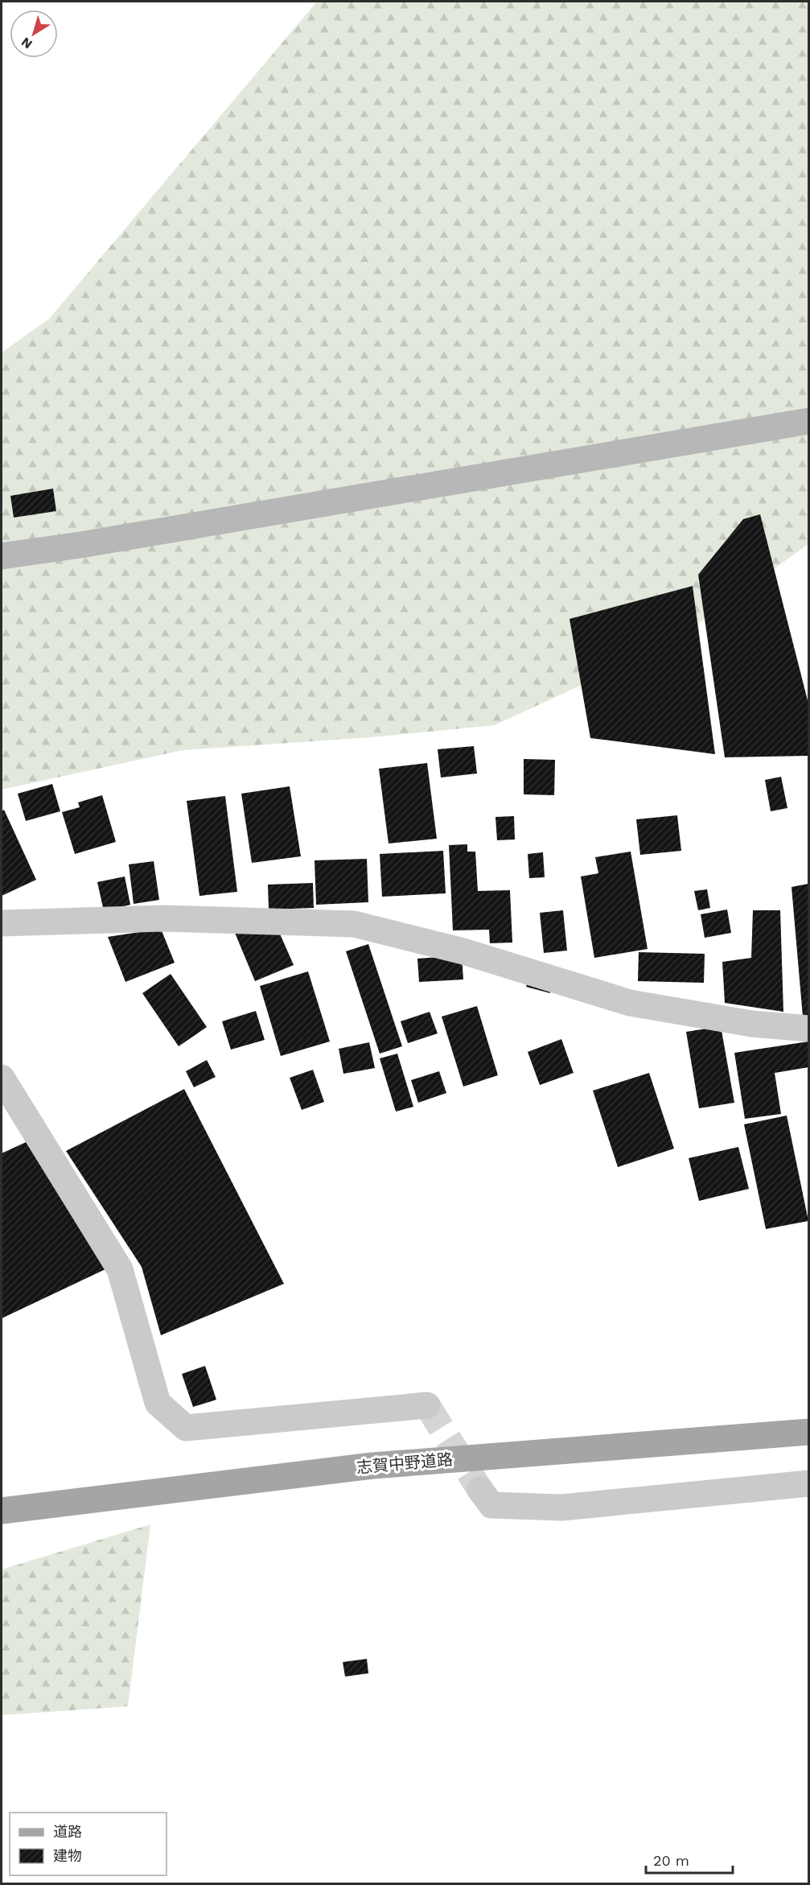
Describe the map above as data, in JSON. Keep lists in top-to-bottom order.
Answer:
{
  "streets": {
    "main road": ["志賀中野道路"]
  },
  "legend": ["道路", "建物"],
  "scale_bar": "20 m",
  "north": "bottom left"
}
